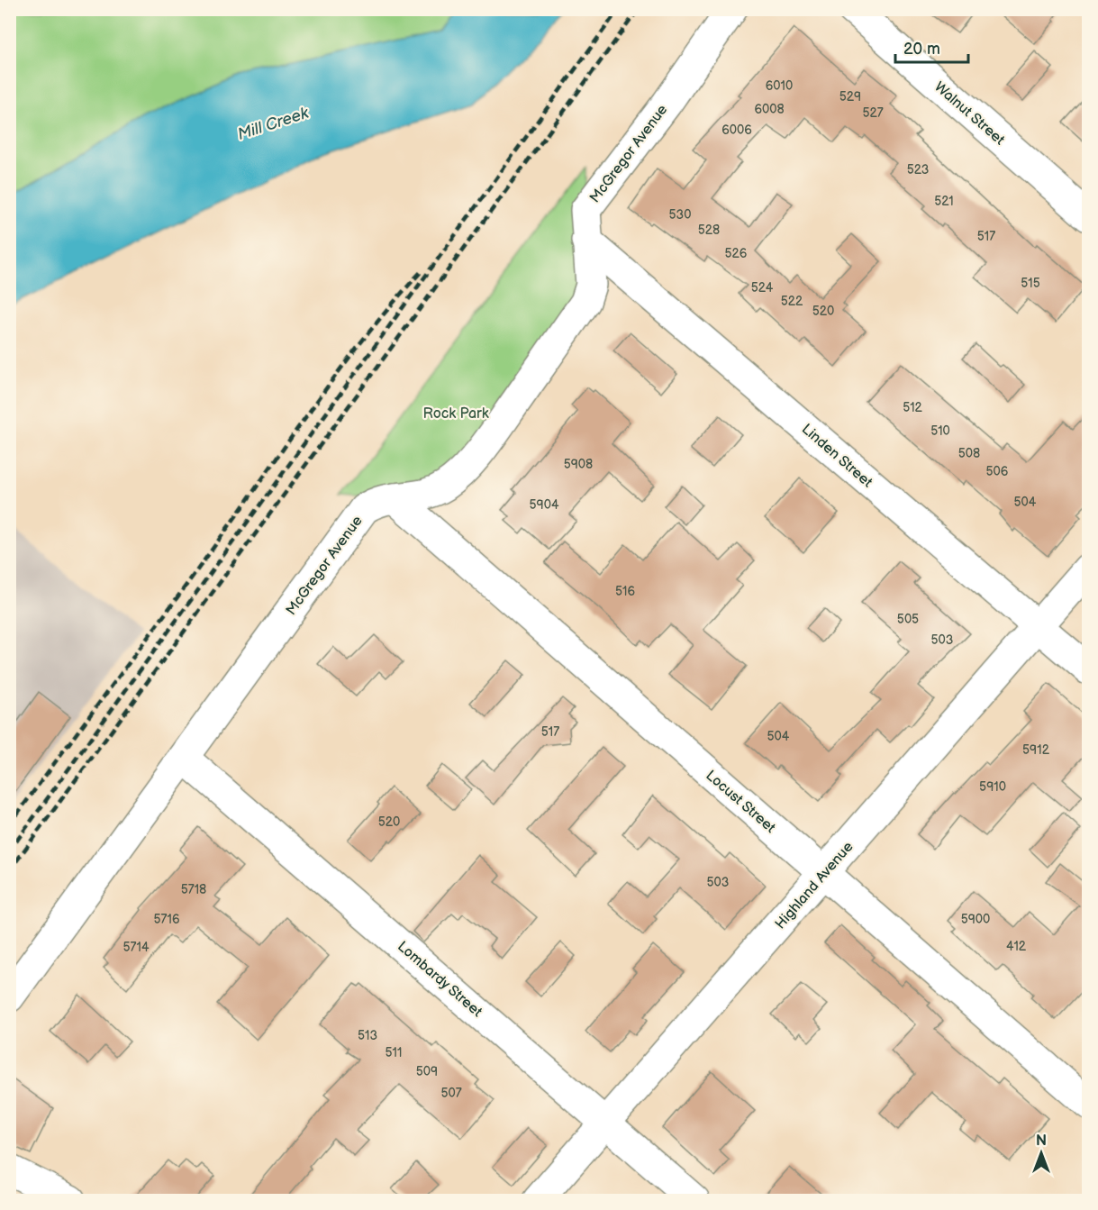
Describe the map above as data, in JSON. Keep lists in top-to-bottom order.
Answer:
{
  "streets": {
    "street": [
      "Walnut Street",
      "McGregor Avenue",
      "Linden Street",
      "Locust Street",
      "Highland Avenue",
      "Lombardy Street"
    ]
  },
  "crossings": [
    ["McGregor Avenue", "Linden Street"],
    ["McGregor Avenue", "Locust Street"],
    ["McGregor Avenue", "Lombardy Street"],
    ["Linden Street", "Highland Avenue"],
    ["Locust Street", "Highland Avenue"],
    ["Highland Avenue", "Lombardy Street"]
  ],
  "water": ["Mill Creek"],
  "parks": ["Rock Park"],
  "house_numbers": [
    "6010",
    "529",
    "6008",
    "527",
    "6006",
    "523",
    "521",
    "530",
    "528",
    "517",
    "526",
    "515",
    "524",
    "522",
    "520",
    "512",
    "510",
    "508",
    "5908",
    "506",
    "504",
    "5904",
    "516",
    "505",
    "503",
    "517",
    "504",
    "5912",
    "5910",
    "520",
    "503",
    "5718",
    "5716",
    "5900",
    "412",
    "5714",
    "513",
    "511",
    "509",
    "507"
  ],
  "scale_bar": "20 m",
  "north": "top"
}
